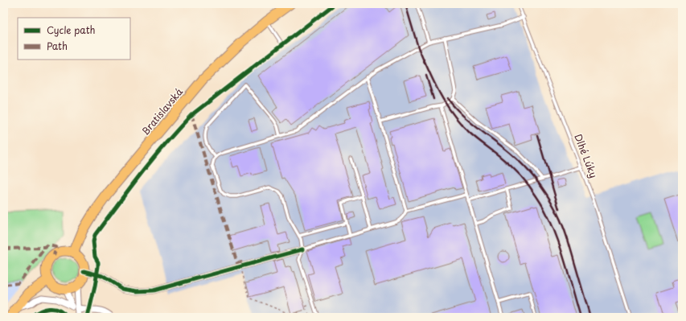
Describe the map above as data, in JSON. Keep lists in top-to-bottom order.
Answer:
{
  "streets": {
    "main road": ["Bratislavská"],
    "lane": ["Dlhé Lúky"]
  },
  "legend": ["Cycle path", "Path"]
}
